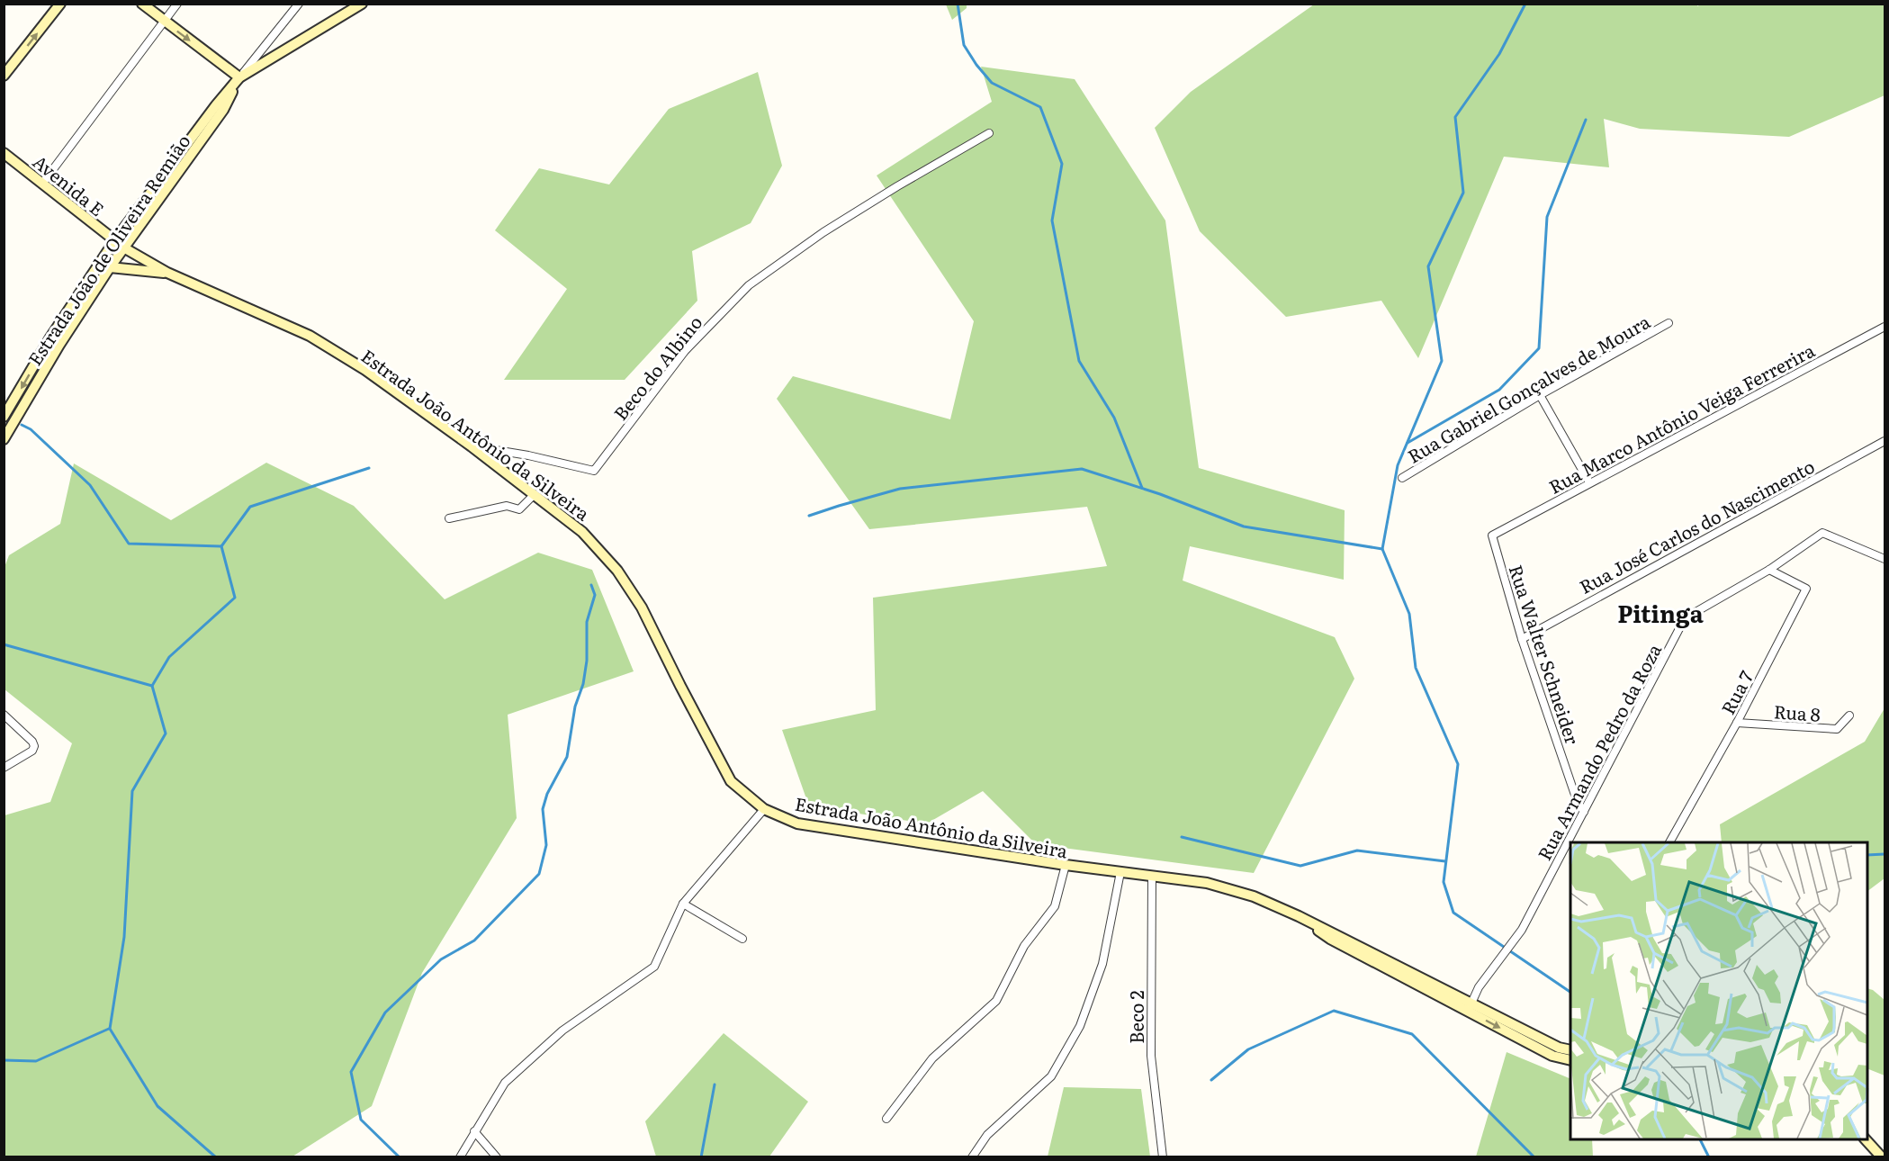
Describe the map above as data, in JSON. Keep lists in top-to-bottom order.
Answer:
{
  "streets": {
    "main road": ["Avenida E", "Estrada João de Oliveira Remião", "Estrada João Antônio da Silveira"],
    "street": [
      "Beco do Albino",
      "Rua Gabriel Gonçalves de Moura",
      "Rua Marco Antônio Veiga Ferrerira",
      "Rua José Carlos do Nascimento",
      "Rua Walter Schneider",
      "Rua 7",
      "Rua 8",
      "Rua Armando Pedro da Roza",
      "Beco 2"
    ]
  },
  "crossings": [
    ["Avenida E", "Estrada João de Oliveira Remião"],
    ["Avenida E", "Estrada João Antônio da Silveira"],
    ["Estrada João de Oliveira Remião", "Estrada João Antônio da Silveira"],
    ["Beco do Albino", "Estrada João Antônio da Silveira"],
    ["Rua Marco Antônio Veiga Ferrerira", "Rua Walter Schneider"],
    ["Estrada João Antônio da Silveira", "Rua Armando Pedro da Roza"],
    ["Estrada João Antônio da Silveira", "Beco 2"],
    ["Rua José Carlos do Nascimento", "Rua Walter Schneider"],
    ["Rua Walter Schneider", "Rua Armando Pedro da Roza"],
    ["Rua 7", "Rua 8"],
    ["Rua 7", "Rua Armando Pedro da Roza"]
  ],
  "districts": ["Pitinga"]
}
